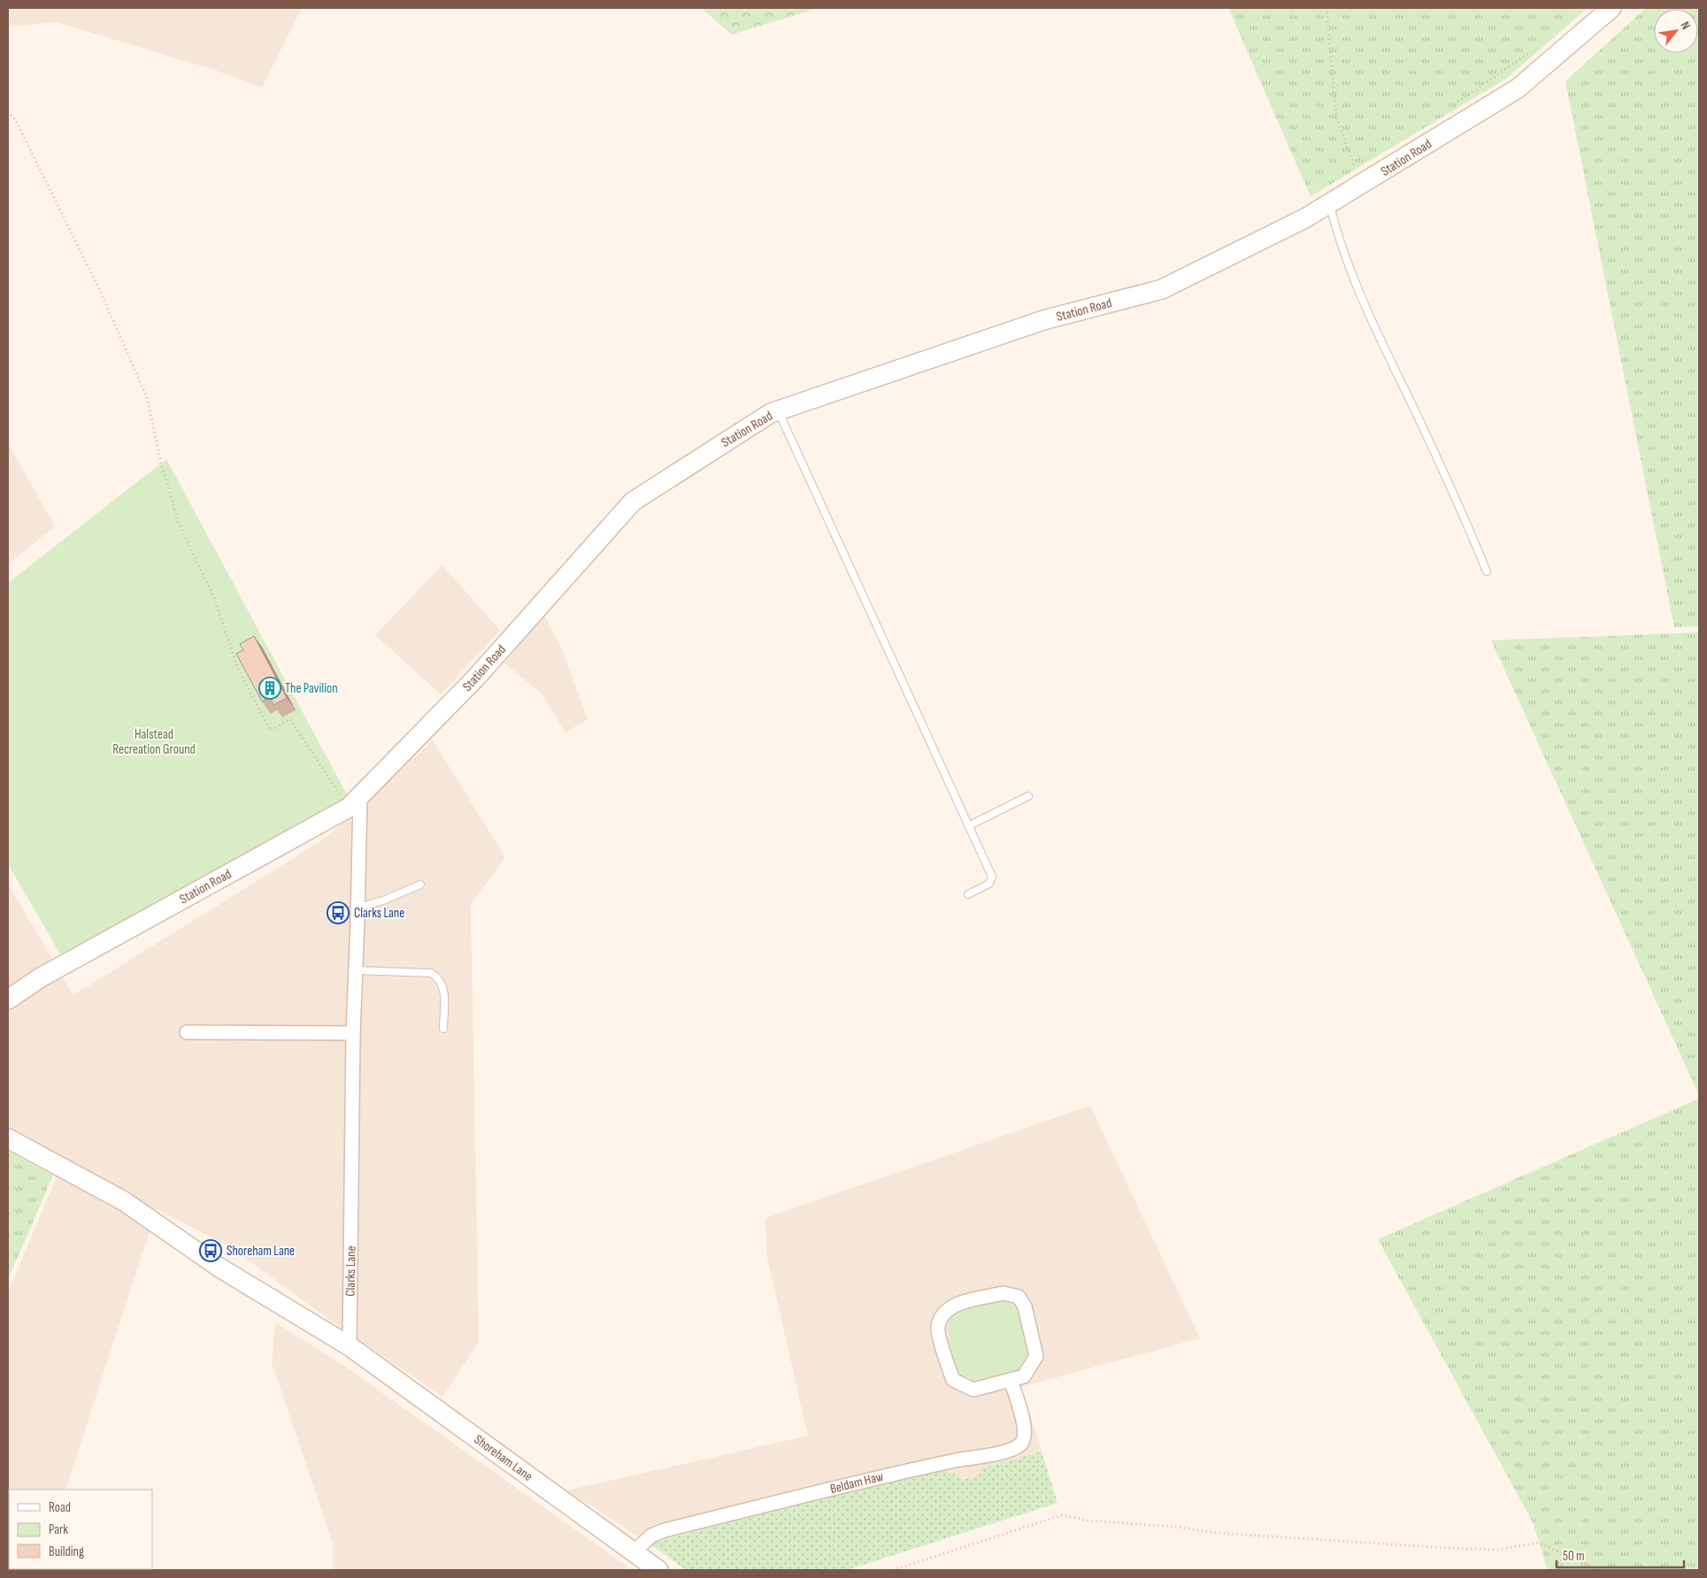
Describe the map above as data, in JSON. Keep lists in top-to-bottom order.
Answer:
{
  "streets": {
    "street": [
      "Station Road",
      "Clarks Lane",
      "Shoreham Lane",
      "Beldam Haw"
    ]
  },
  "crossings": [
    ["Station Road", "Clarks Lane"],
    ["Clarks Lane", "Shoreham Lane"],
    ["Shoreham Lane", "Beldam Haw"]
  ],
  "parks": ["Halstead Recreation Ground"],
  "places": {
    "building": ["The Pavilion"],
    "bus stop": ["Clarks Lane", "Shoreham Lane"]
  },
  "legend": ["Road", "Park", "Building"],
  "scale_bar": "50 m",
  "north": "top right"
}
